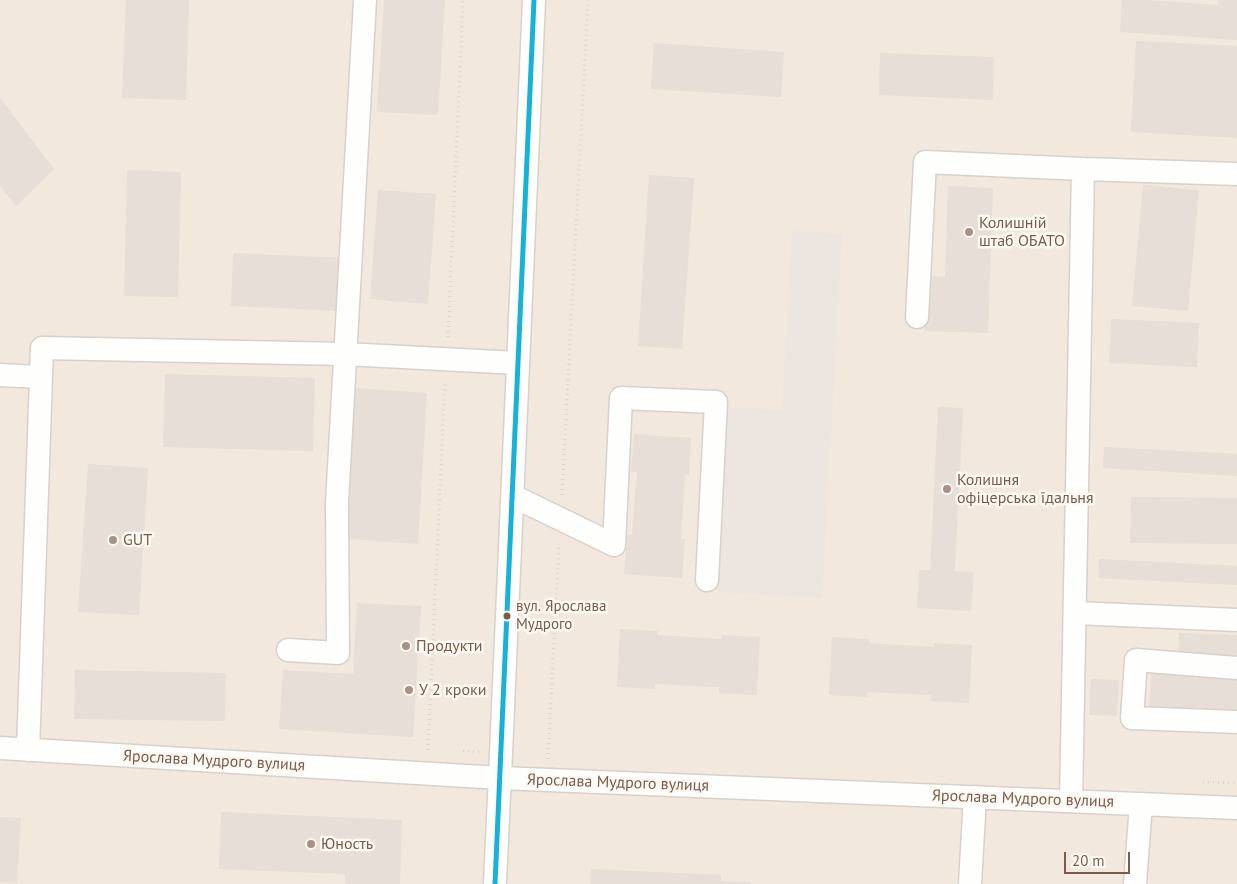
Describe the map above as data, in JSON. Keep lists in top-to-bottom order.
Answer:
{
  "streets": {
    "street": ["Ярослава Мудрого вулиця"]
  },
  "places": [
    "Колишній штаб ОБАТО",
    "Колишня офіцерська їдальня",
    "GUT",
    "вул. Ярослава Мудрого",
    "Продукти",
    "У 2 кроки",
    "Юность"
  ],
  "scale_bar": "20 m"
}
